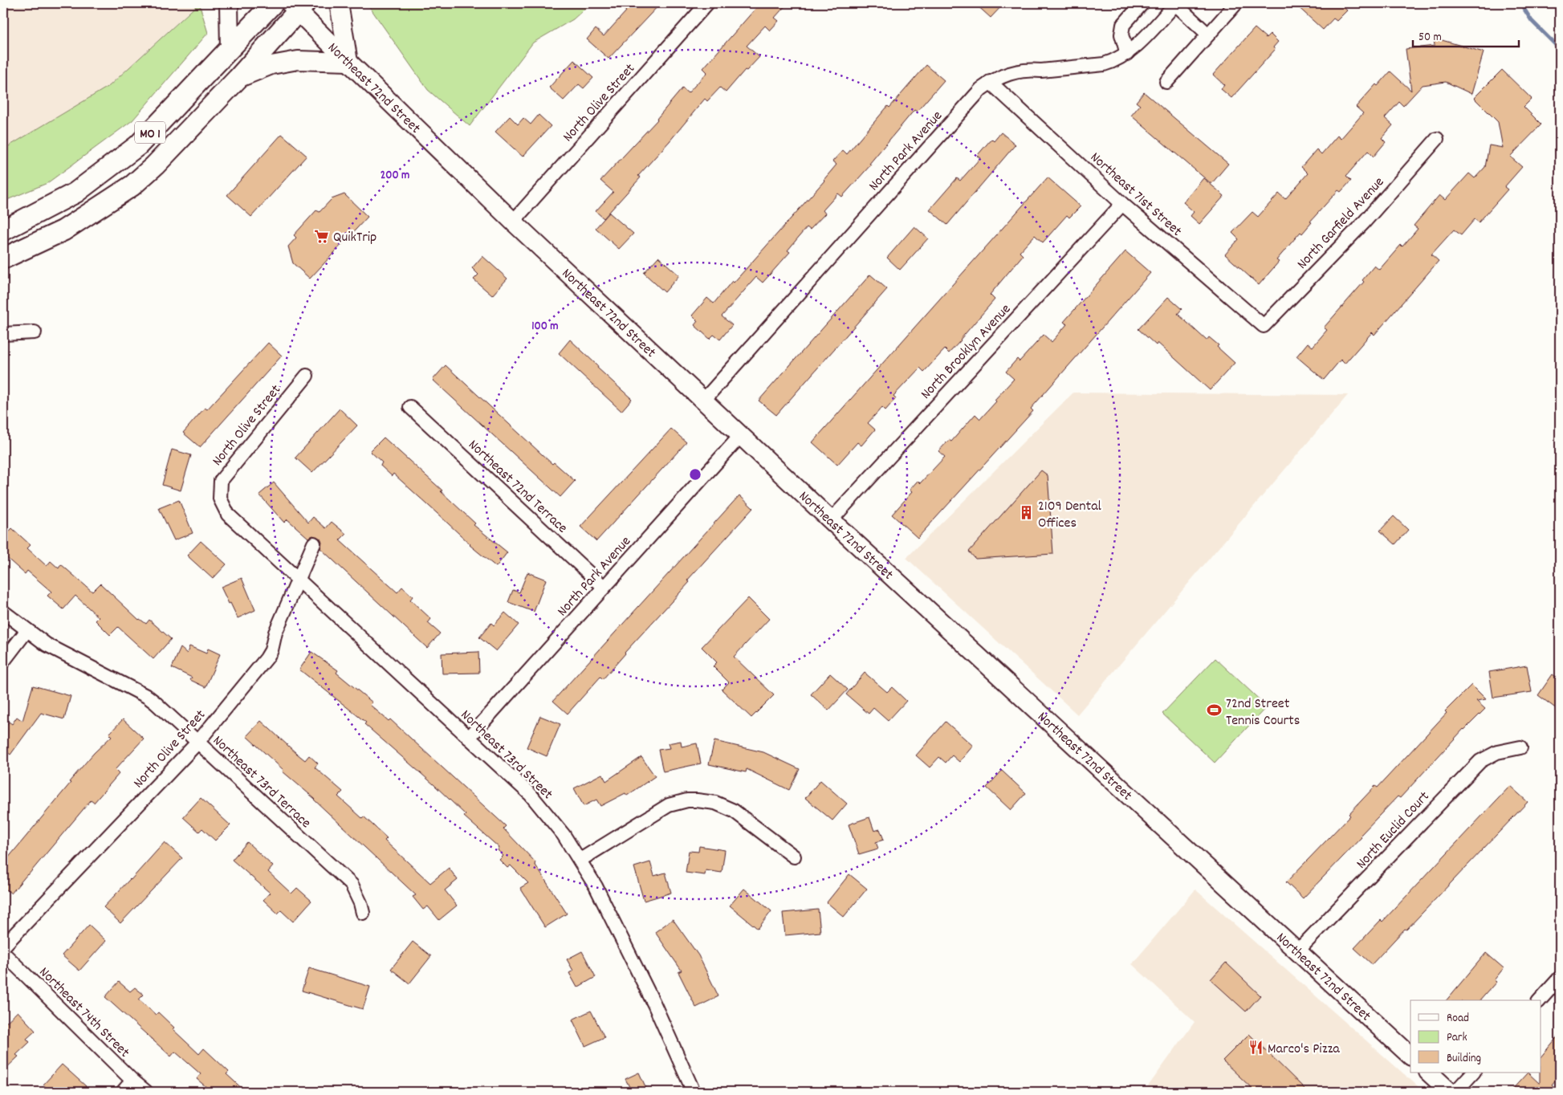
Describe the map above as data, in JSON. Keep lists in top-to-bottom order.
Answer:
{
  "streets": {
    "main road": ["Northeast 72nd Street", "MO 1"],
    "street": [
      "North Olive Street",
      "North Park Avenue",
      "Northeast 71st Street",
      "North Garfield Avenue",
      "North Brooklyn Avenue",
      "Northeast 72nd Terrace",
      "Northeast 73rd Street",
      "Northeast 73rd Terrace",
      "North Euclid Court",
      "Northeast 74th Street"
    ]
  },
  "crossings": [
    ["Northeast 72nd Street", "North Olive Street"],
    ["Northeast 72nd Street", "MO 1"],
    ["Northeast 72nd Street", "North Park Avenue"],
    ["Northeast 72nd Street", "North Brooklyn Avenue"],
    ["Northeast 72nd Street", "North Euclid Court"],
    ["North Olive Street", "Northeast 73rd Street"],
    ["North Olive Street", "Northeast 73rd Terrace"],
    ["North Park Avenue", "Northeast 71st Street"],
    ["North Park Avenue", "Northeast 72nd Terrace"],
    ["North Park Avenue", "Northeast 73rd Street"],
    ["Northeast 71st Street", "North Garfield Avenue"],
    ["Northeast 71st Street", "North Brooklyn Avenue"]
  ],
  "places": {
    "supermarket": ["QuikTrip"],
    "building": ["2109 Dental Offices"],
    "sports": ["72nd Street Tennis Courts"],
    "restaurant": ["Marco's Pizza"]
  },
  "legend": ["Road", "Park", "Building"],
  "scale_bar": "50 m",
  "rings": ["200 m", "100 m"]
}
